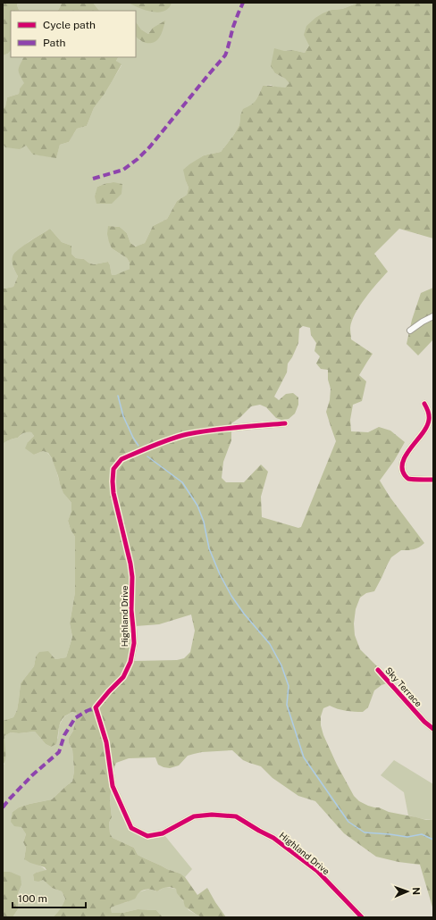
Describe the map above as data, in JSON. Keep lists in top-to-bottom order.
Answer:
{
  "streets": {
    "street": ["Highland Drive", "Sky Terrace"]
  },
  "legend": ["Cycle path", "Path"],
  "scale_bar": "100 m",
  "north": "right"
}
